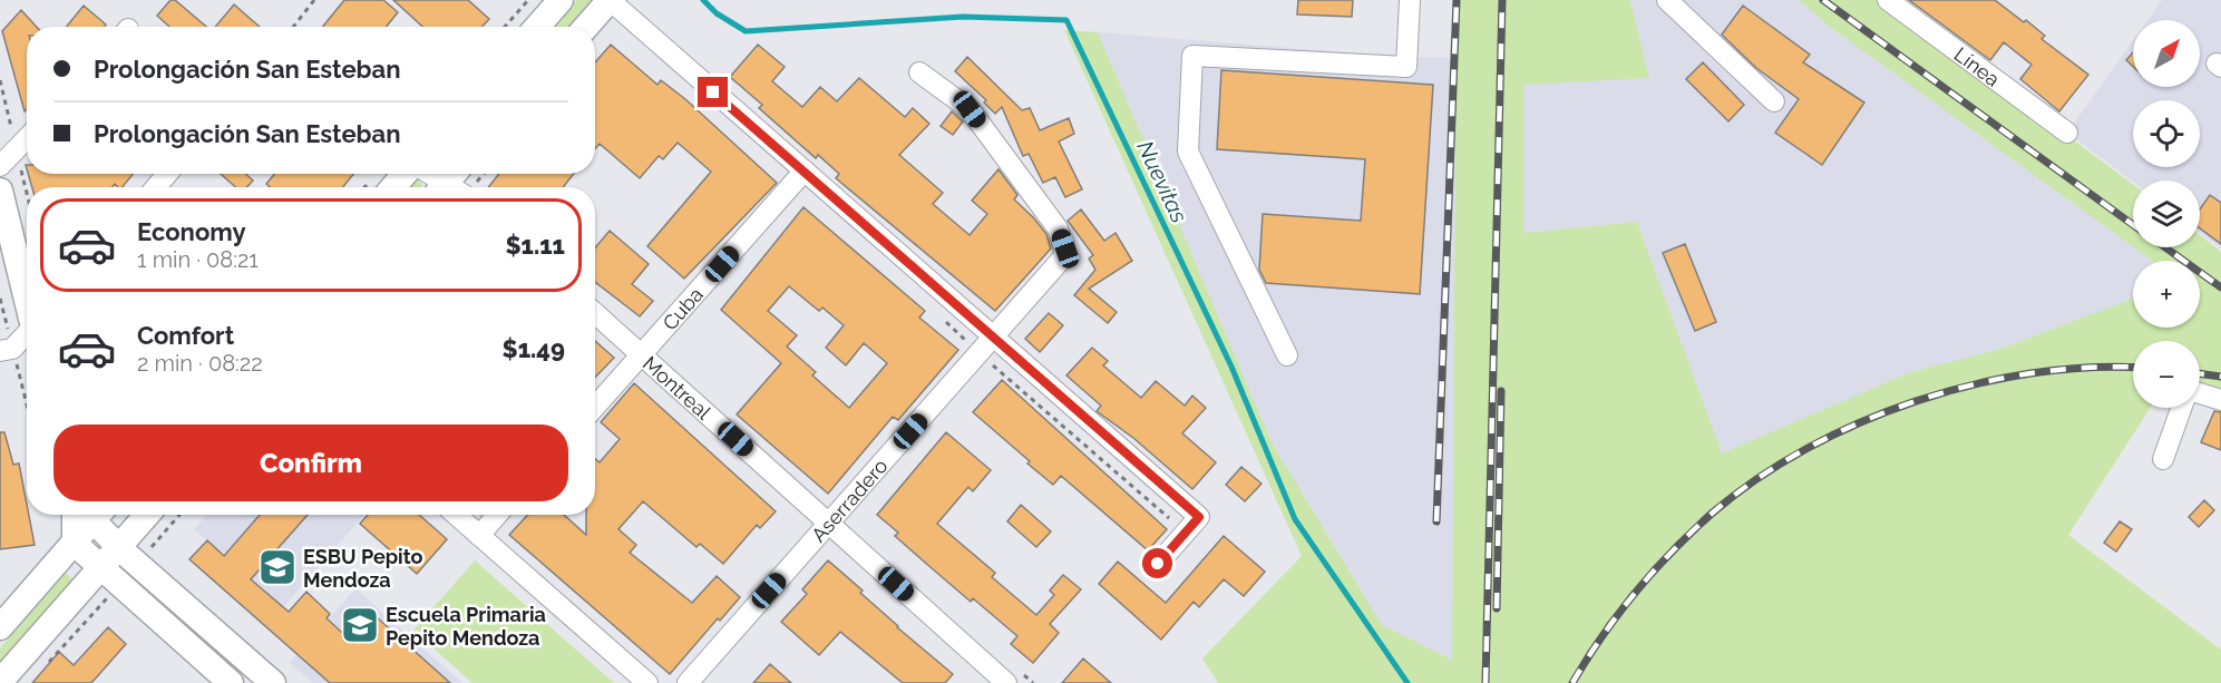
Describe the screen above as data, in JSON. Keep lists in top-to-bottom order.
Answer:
{
  "streets": {
    "street": [
      "Línea",
      "Cuba",
      "Montreal",
      "Aserradero"
    ]
  },
  "crossings": [
    ["Cuba", "Montreal"],
    ["Montreal", "Aserradero"]
  ],
  "water": ["Nuevitas"],
  "places": {
    "school or university": ["ESBU Pepito Mendoza", "Escuela Primaria Pepito Mendoza"]
  },
  "north": "top right",
  "page": {
    "map_buttons": ["+", "−"],
    "banner": ["Prolongación San Esteban", "Prolongación San Esteban"],
    "list": [
      {
        "name": "Economy",
        "note": "1 min · 08:21",
        "value": "$1.11"
      },
      {
        "name": "Comfort",
        "note": "2 min · 08:22",
        "value": "$1.49"
      }
    ],
    "buttons": "Confirm"
  }
}
